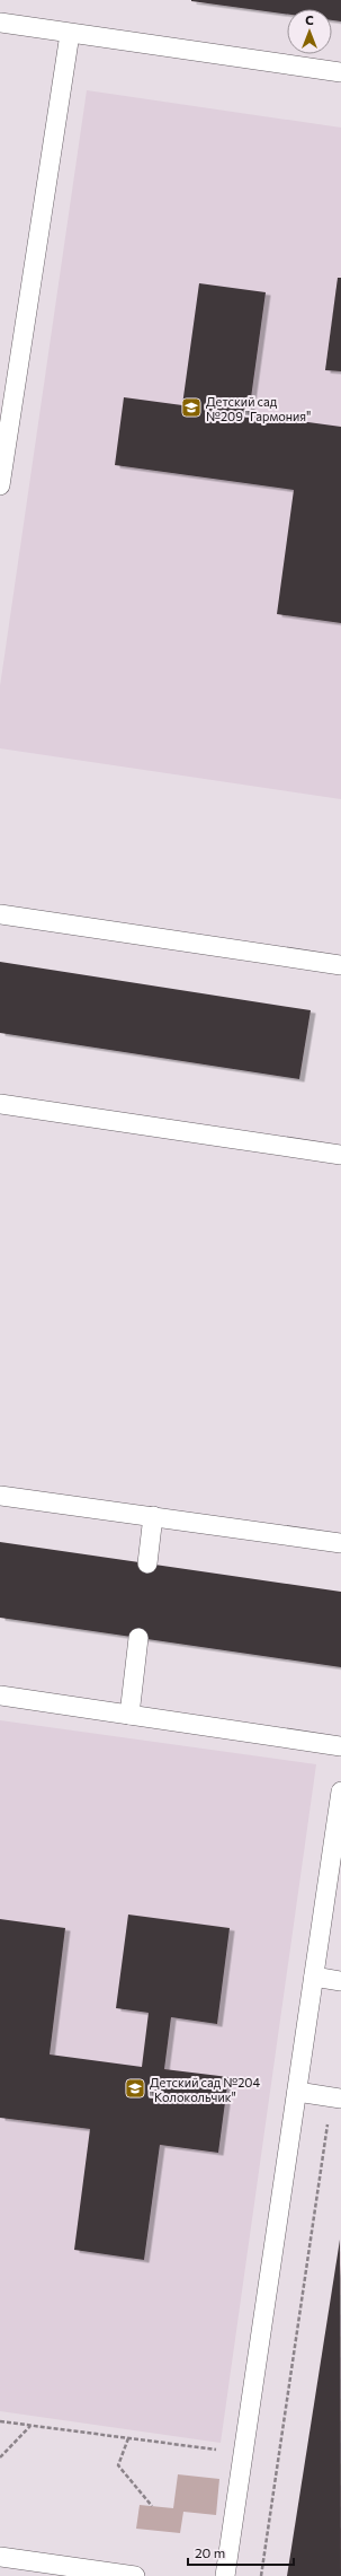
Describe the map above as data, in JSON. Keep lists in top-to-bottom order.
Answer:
{
  "places": {
    "school or university": ["Детский сад №209 \"Гармония\"", "Детский сад №204 \"Колокольчик\""]
  },
  "scale_bar": "20 m",
  "north": "top"
}
